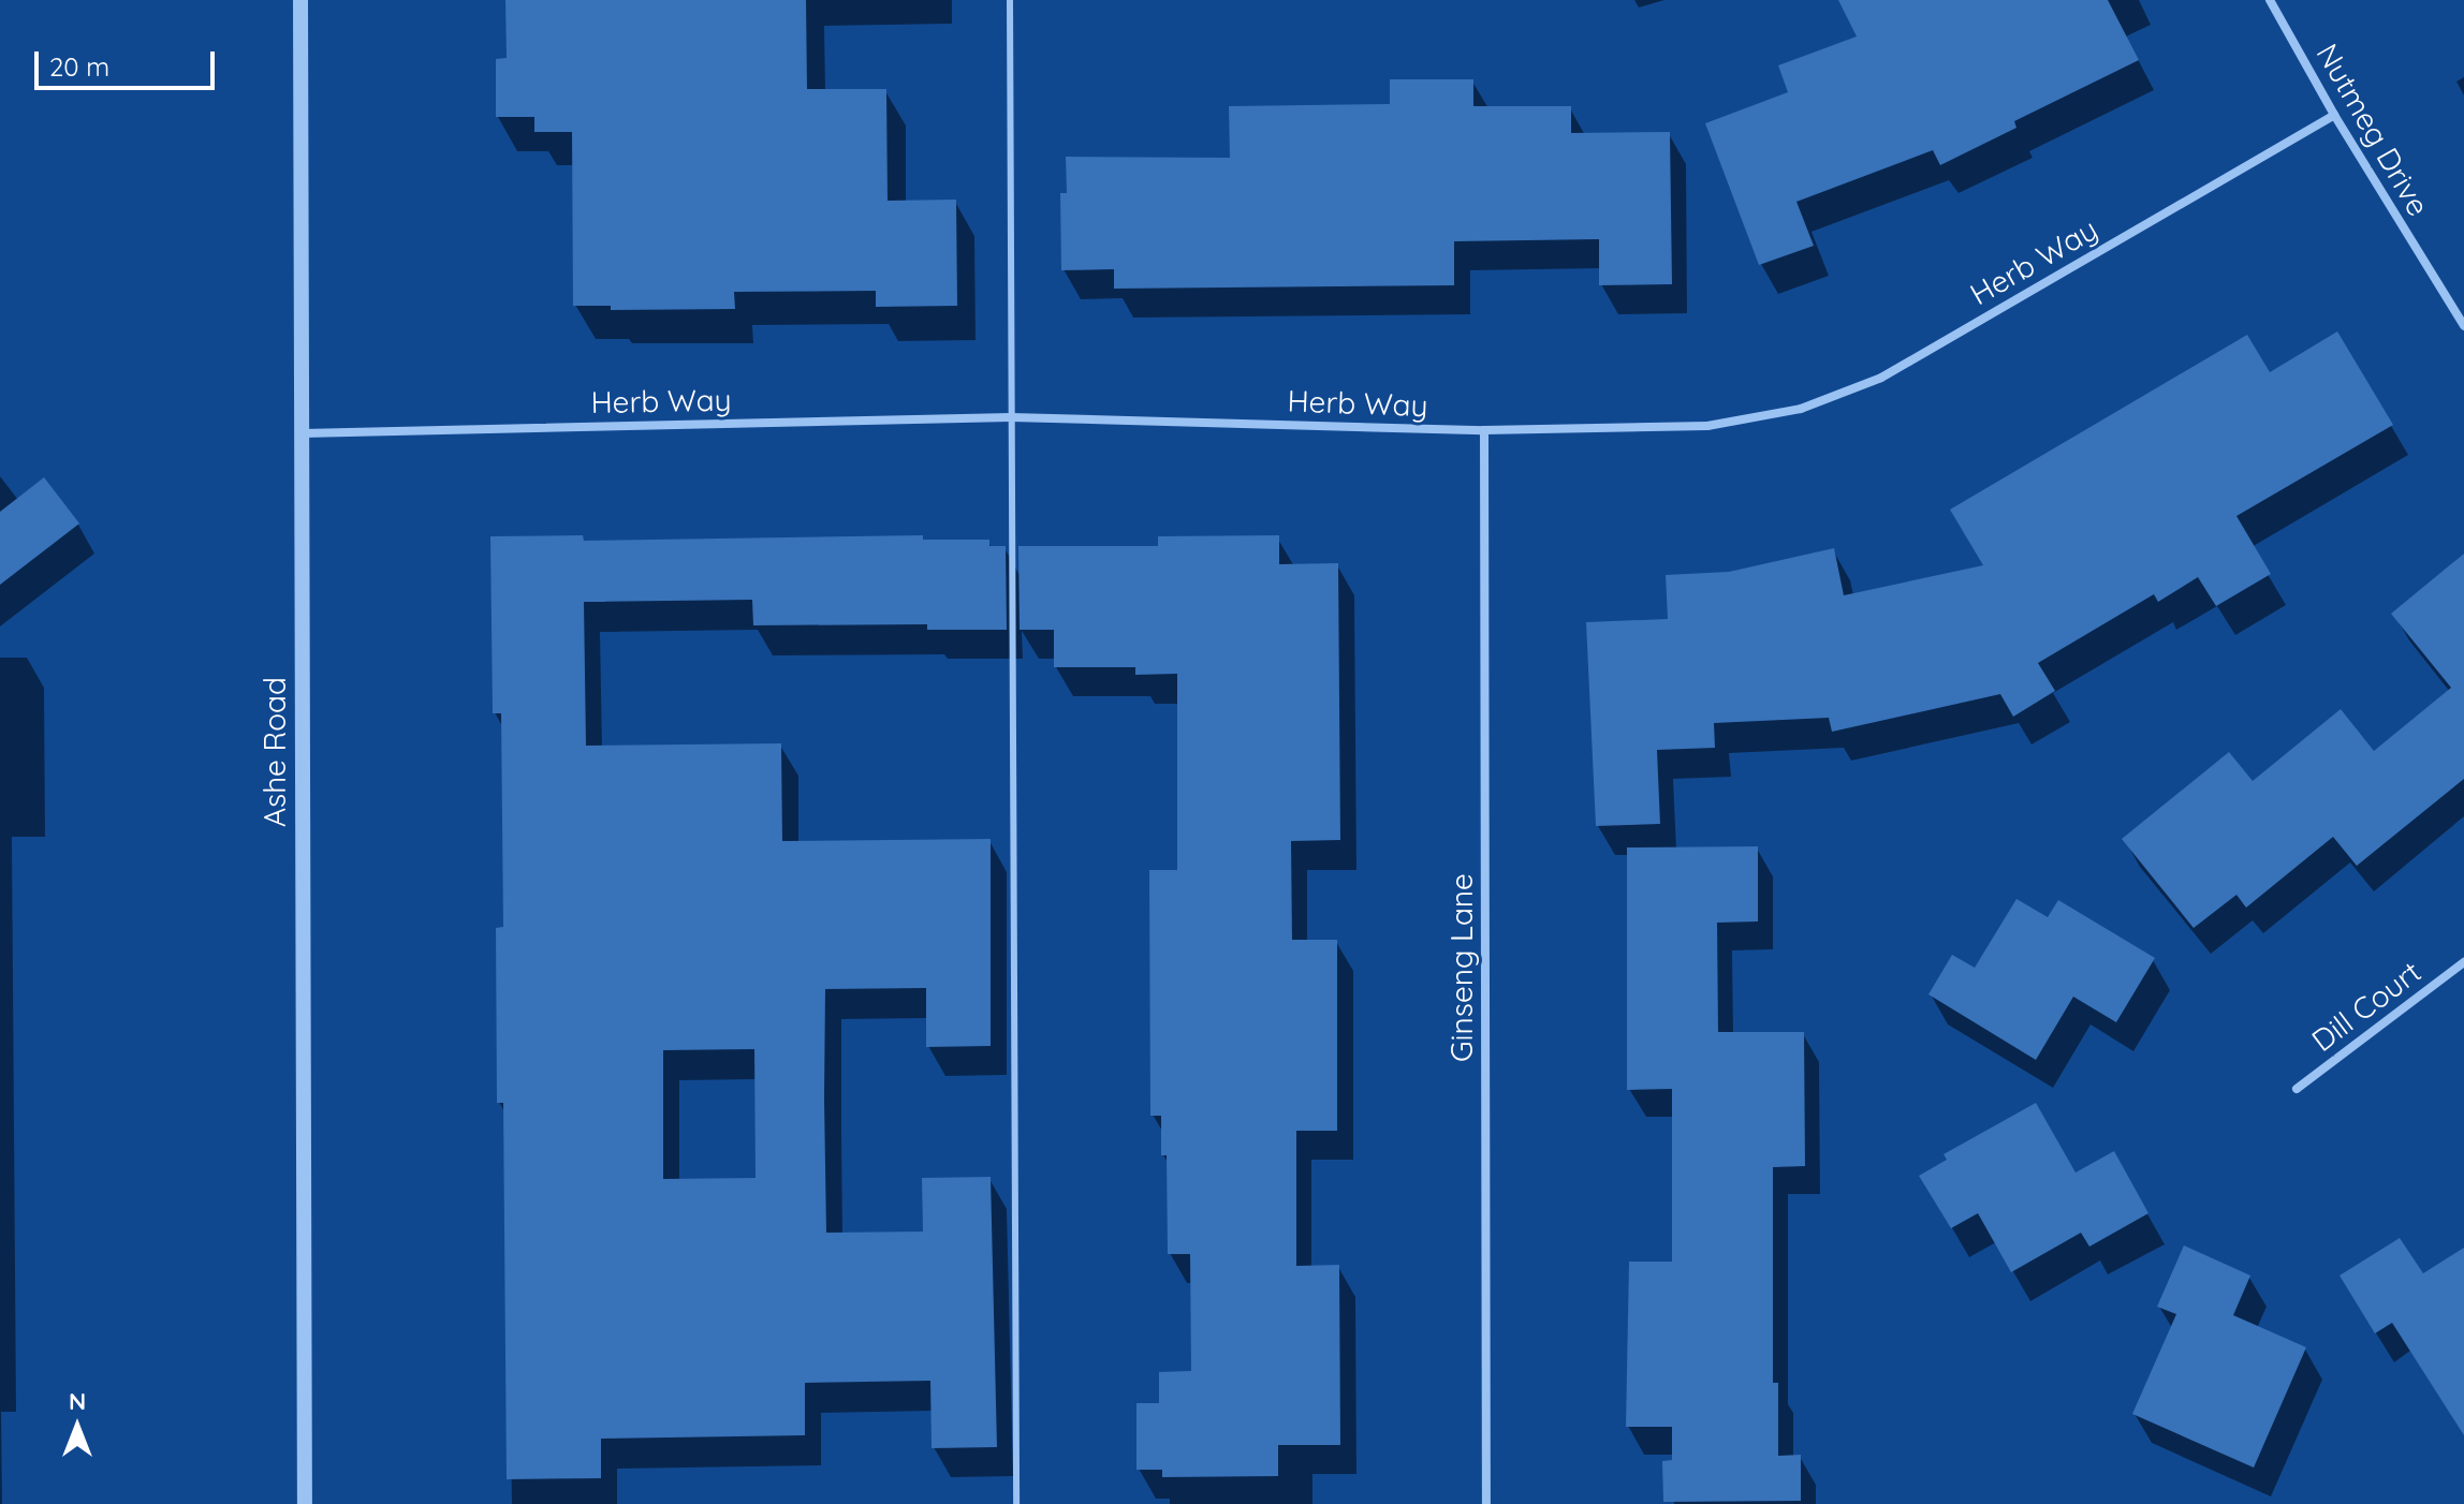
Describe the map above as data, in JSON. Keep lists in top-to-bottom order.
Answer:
{
  "streets": {
    "street": [
      "Nutmeg Drive",
      "Herb Way",
      "Ashe Road",
      "Ginseng Lane",
      "Dill Court"
    ]
  },
  "crossings": [
    ["Nutmeg Drive", "Herb Way"],
    ["Herb Way", "Ashe Road"],
    ["Herb Way", "Ginseng Lane"]
  ],
  "scale_bar": "20 m",
  "north": "top"
}
